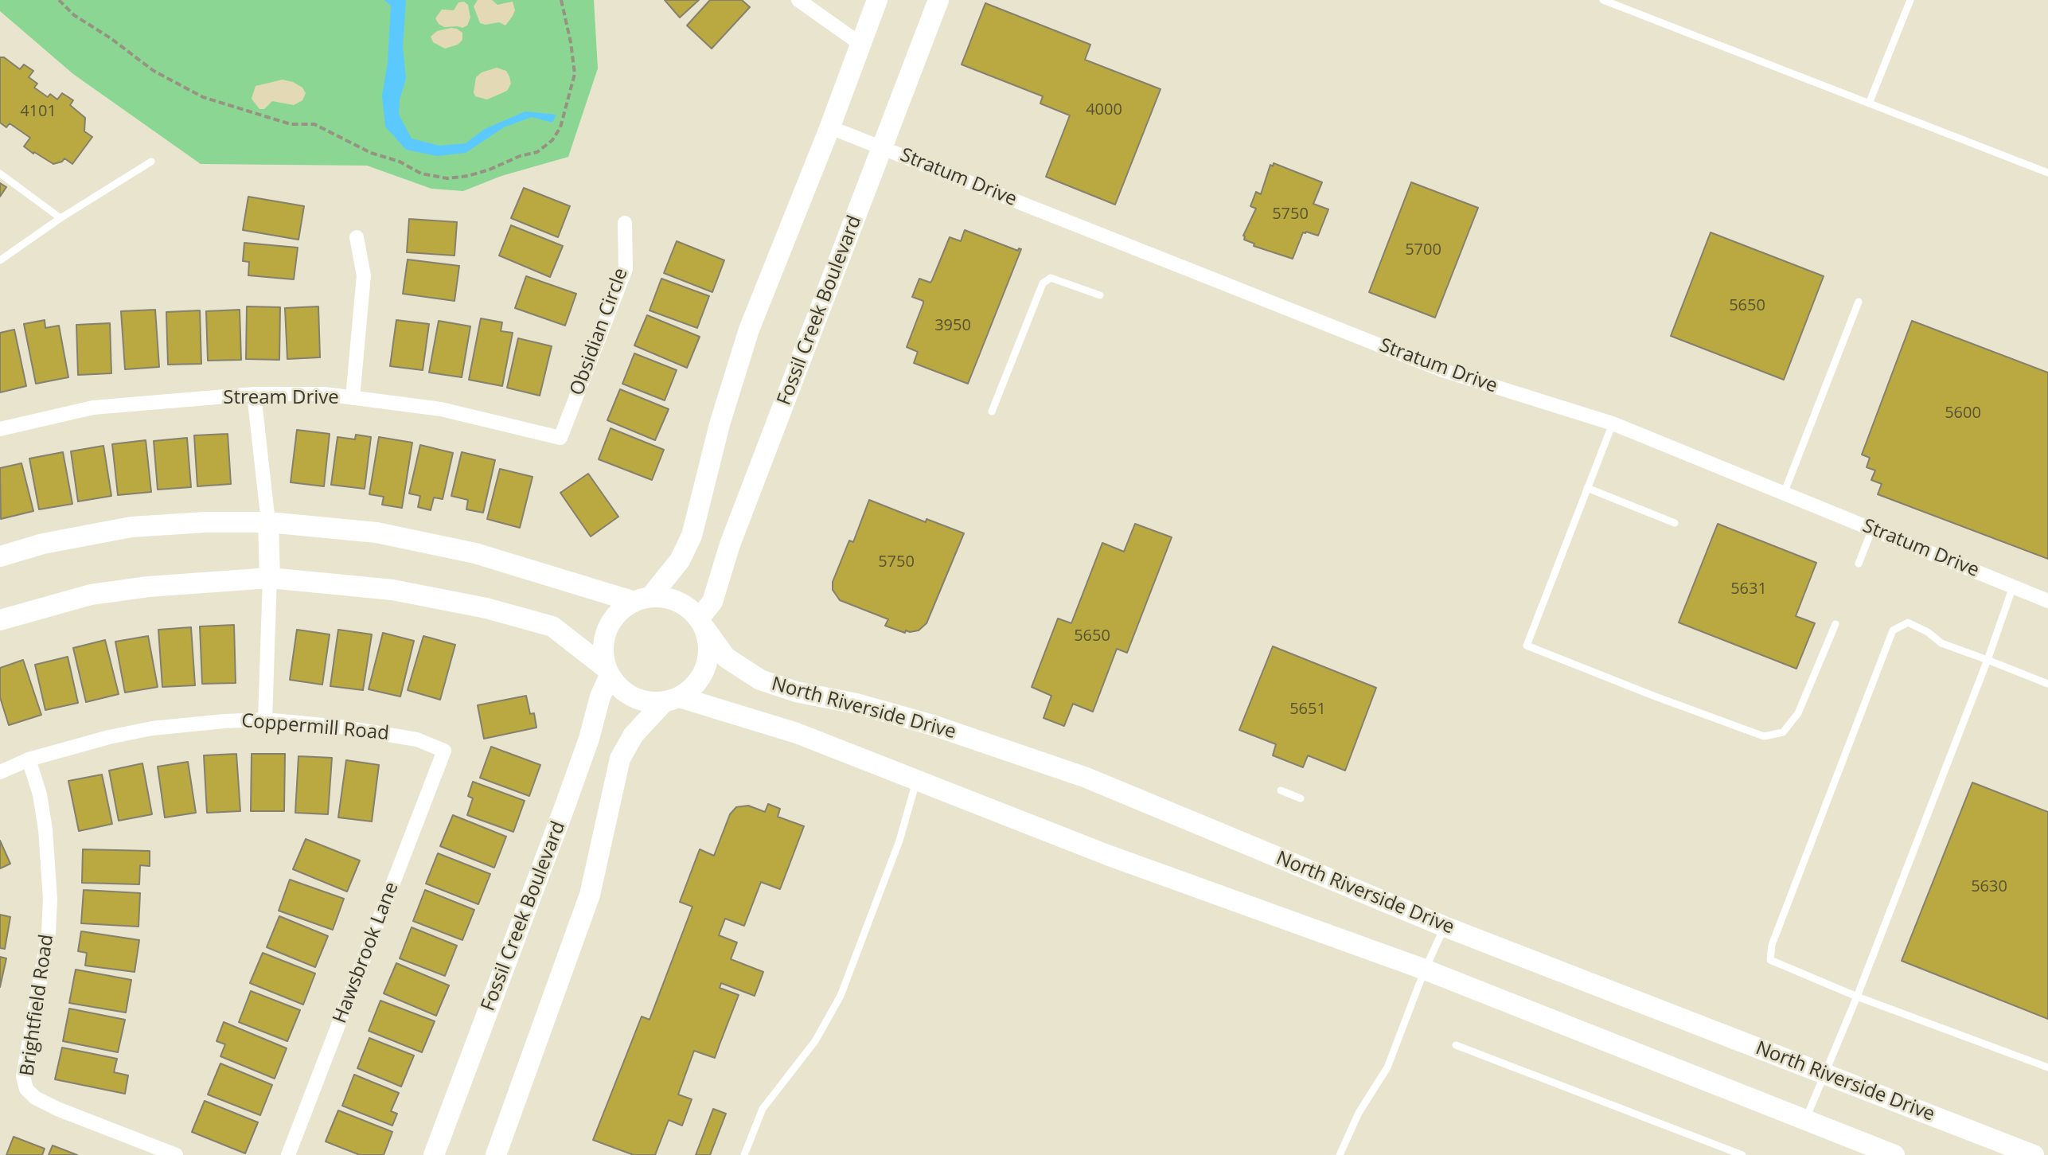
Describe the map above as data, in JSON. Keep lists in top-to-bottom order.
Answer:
{
  "streets": {
    "main road": ["Fossil Creek Boulevard", "North Riverside Drive"],
    "street": [
      "Stratum Drive",
      "Obsidian Circle",
      "Stream Drive",
      "Coppermill Road",
      "Hawsbrook Lane",
      "Brightfield Road"
    ]
  },
  "crossings": [
    ["Stratum Drive", "Fossil Creek Boulevard"],
    ["Fossil Creek Boulevard", "North Riverside Drive"],
    ["Obsidian Circle", "Stream Drive"],
    ["Coppermill Road", "Hawsbrook Lane"],
    ["Coppermill Road", "Brightfield Road"]
  ],
  "house_numbers": [
    "4000",
    "4101",
    "5750",
    "5700",
    "5650",
    "3950",
    "5600",
    "5750",
    "5631",
    "5650",
    "5651",
    "5630"
  ]
}
